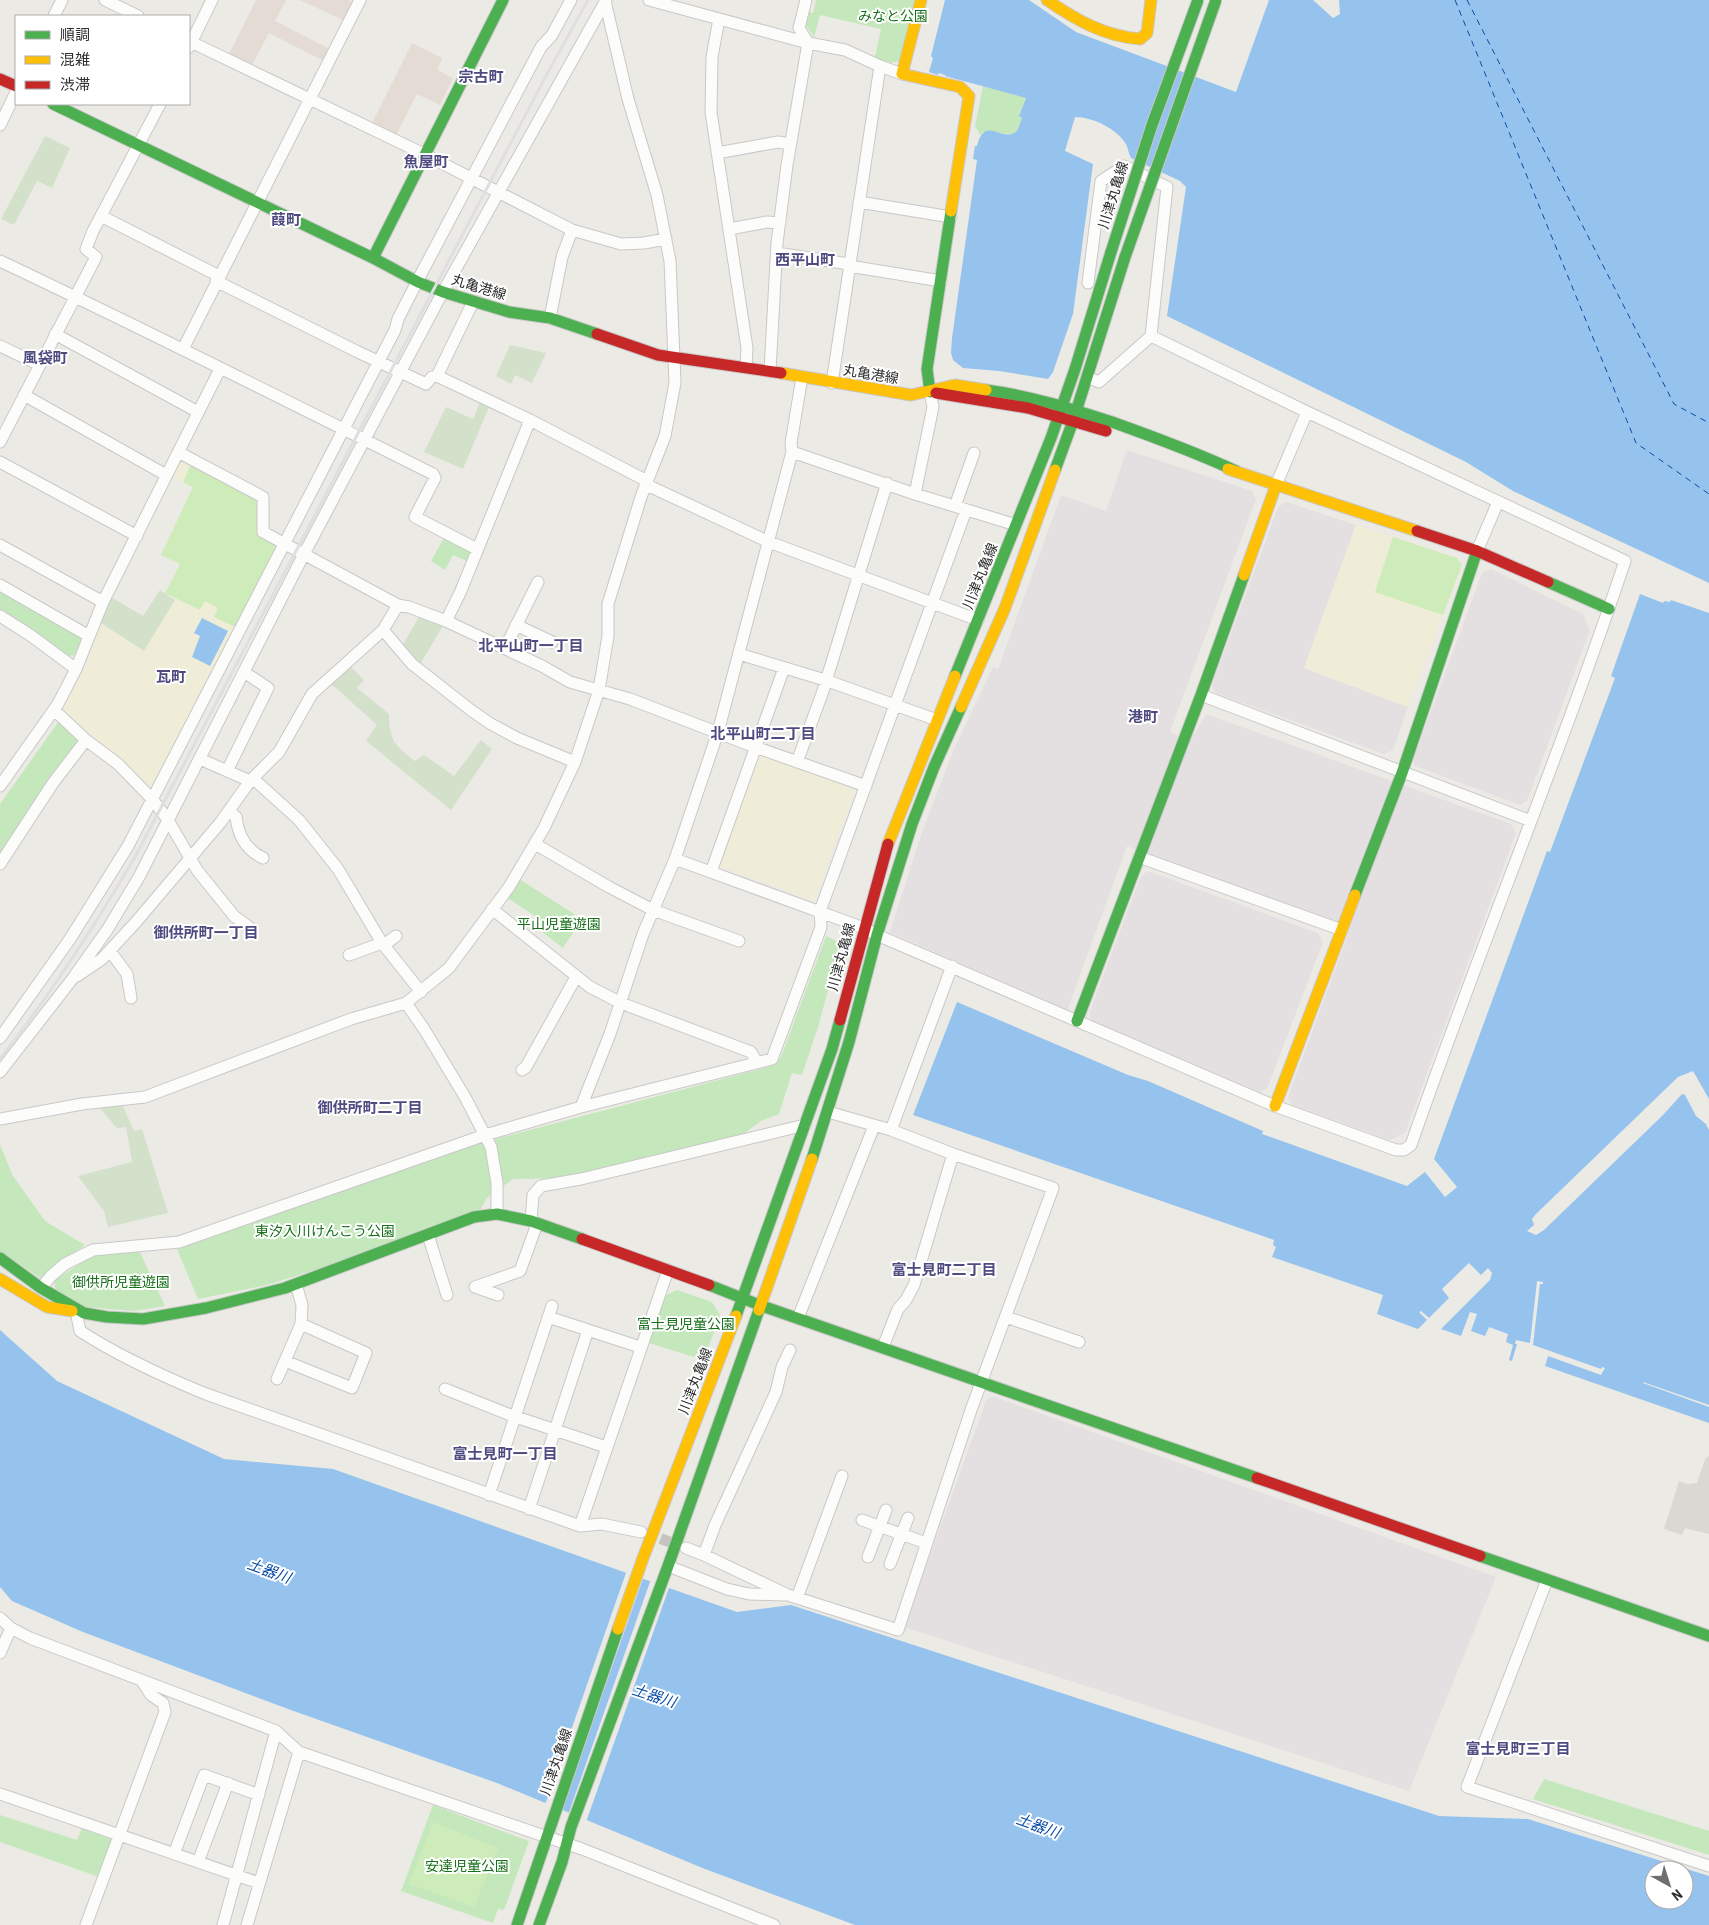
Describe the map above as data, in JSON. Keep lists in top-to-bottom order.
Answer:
{
  "streets": {
    "main road": ["川津丸亀線", "丸亀港線"]
  },
  "crossings": [
    ["川津丸亀線", "丸亀港線"]
  ],
  "districts": [
    "宗古町",
    "魚屋町",
    "葭町",
    "西平山町",
    "風袋町",
    "北平山町一丁目",
    "瓦町",
    "港町",
    "北平山町二丁目",
    "御供所町一丁目",
    "御供所町二丁目",
    "富士見町二丁目",
    "富士見町一丁目",
    "富士見町三丁目"
  ],
  "water": ["土器川"],
  "parks": [
    "みなと公園",
    "平山児童遊園",
    "東汐入川けんこう公園",
    "御供所児童遊園",
    "富士見児童公園",
    "安達児童公園"
  ],
  "legend": ["順調", "混雑", "渋滞"],
  "north": "bottom right"
}
